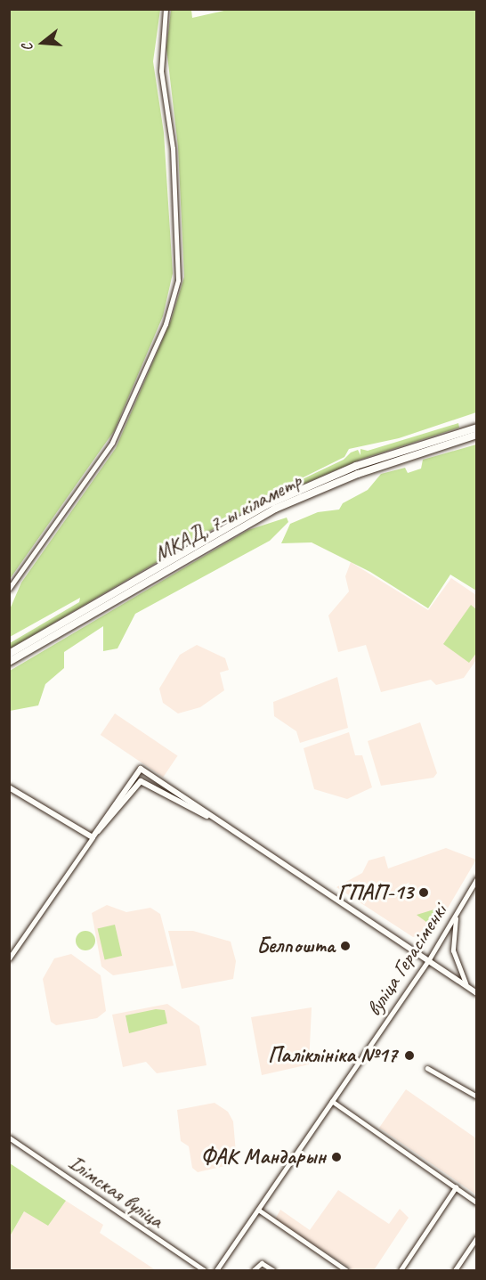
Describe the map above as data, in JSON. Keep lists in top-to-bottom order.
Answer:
{
  "streets": {
    "highway": ["МКАД, 7-ы кіламетр"],
    "street": ["вуліца Герасіменкі", "Ілімская вуліца"]
  },
  "places": [
    "ГПАП-13",
    "Белпошта",
    "Паліклініка №17",
    "ФАК Мандарын"
  ],
  "north": "left"
}
